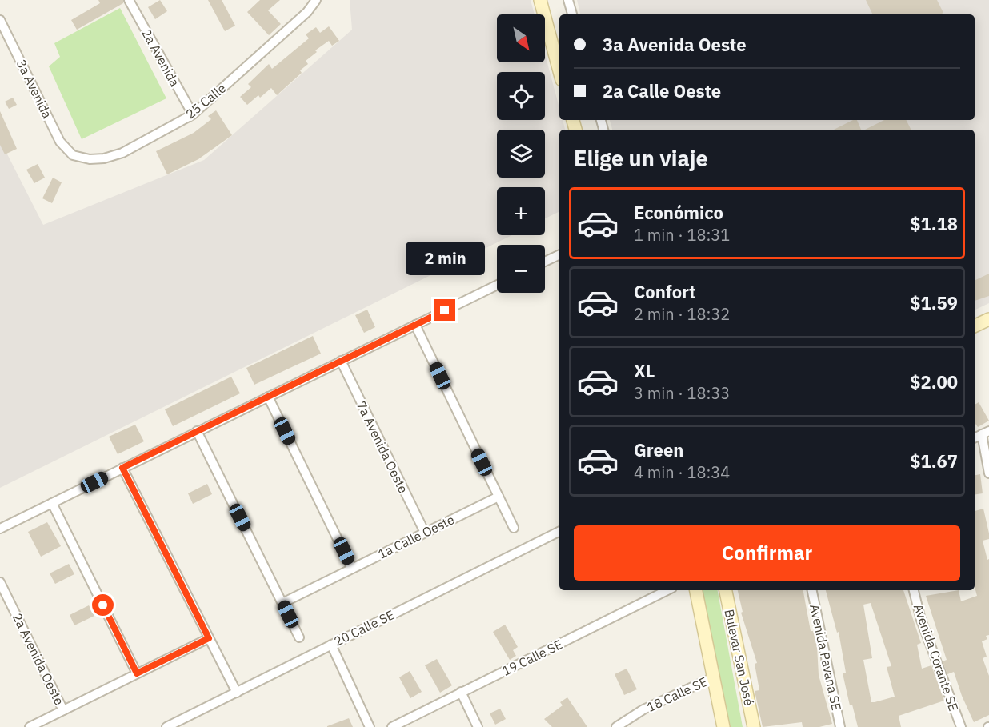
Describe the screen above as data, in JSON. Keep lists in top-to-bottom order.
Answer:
{
  "streets": {
    "street": [
      "2a Avenida",
      "3a Avenida",
      "25 Calle",
      "7a Avenida Oeste",
      "1a Calle Oeste",
      "20 Calle SE",
      "19 Calle SE",
      "Bulevar San José",
      "Avenida Pavana SE",
      "Avenida Corante SE",
      "2a Avenida Oeste",
      "18 Calle SE"
    ]
  },
  "crossings": [
    ["2a Avenida", "25 Calle"],
    ["3a Avenida", "25 Calle"],
    ["7a Avenida Oeste", "1a Calle Oeste"]
  ],
  "north": "bottom right",
  "page": {
    "map_buttons": ["+", "−"],
    "banner": ["3a Avenida Oeste", "2a Calle Oeste"],
    "heading": "Elige un viaje",
    "list": [
      {
        "name": "Económico",
        "note": "1 min · 18:31",
        "value": "$1.18"
      },
      {
        "name": "Confort",
        "note": "2 min · 18:32",
        "value": "$1.59"
      },
      {
        "name": "XL",
        "note": "3 min · 18:33",
        "value": "$2.00"
      },
      {
        "name": "Green",
        "note": "4 min · 18:34",
        "value": "$1.67"
      }
    ],
    "bubble": "2 min",
    "buttons": "Confirmar"
  }
}
